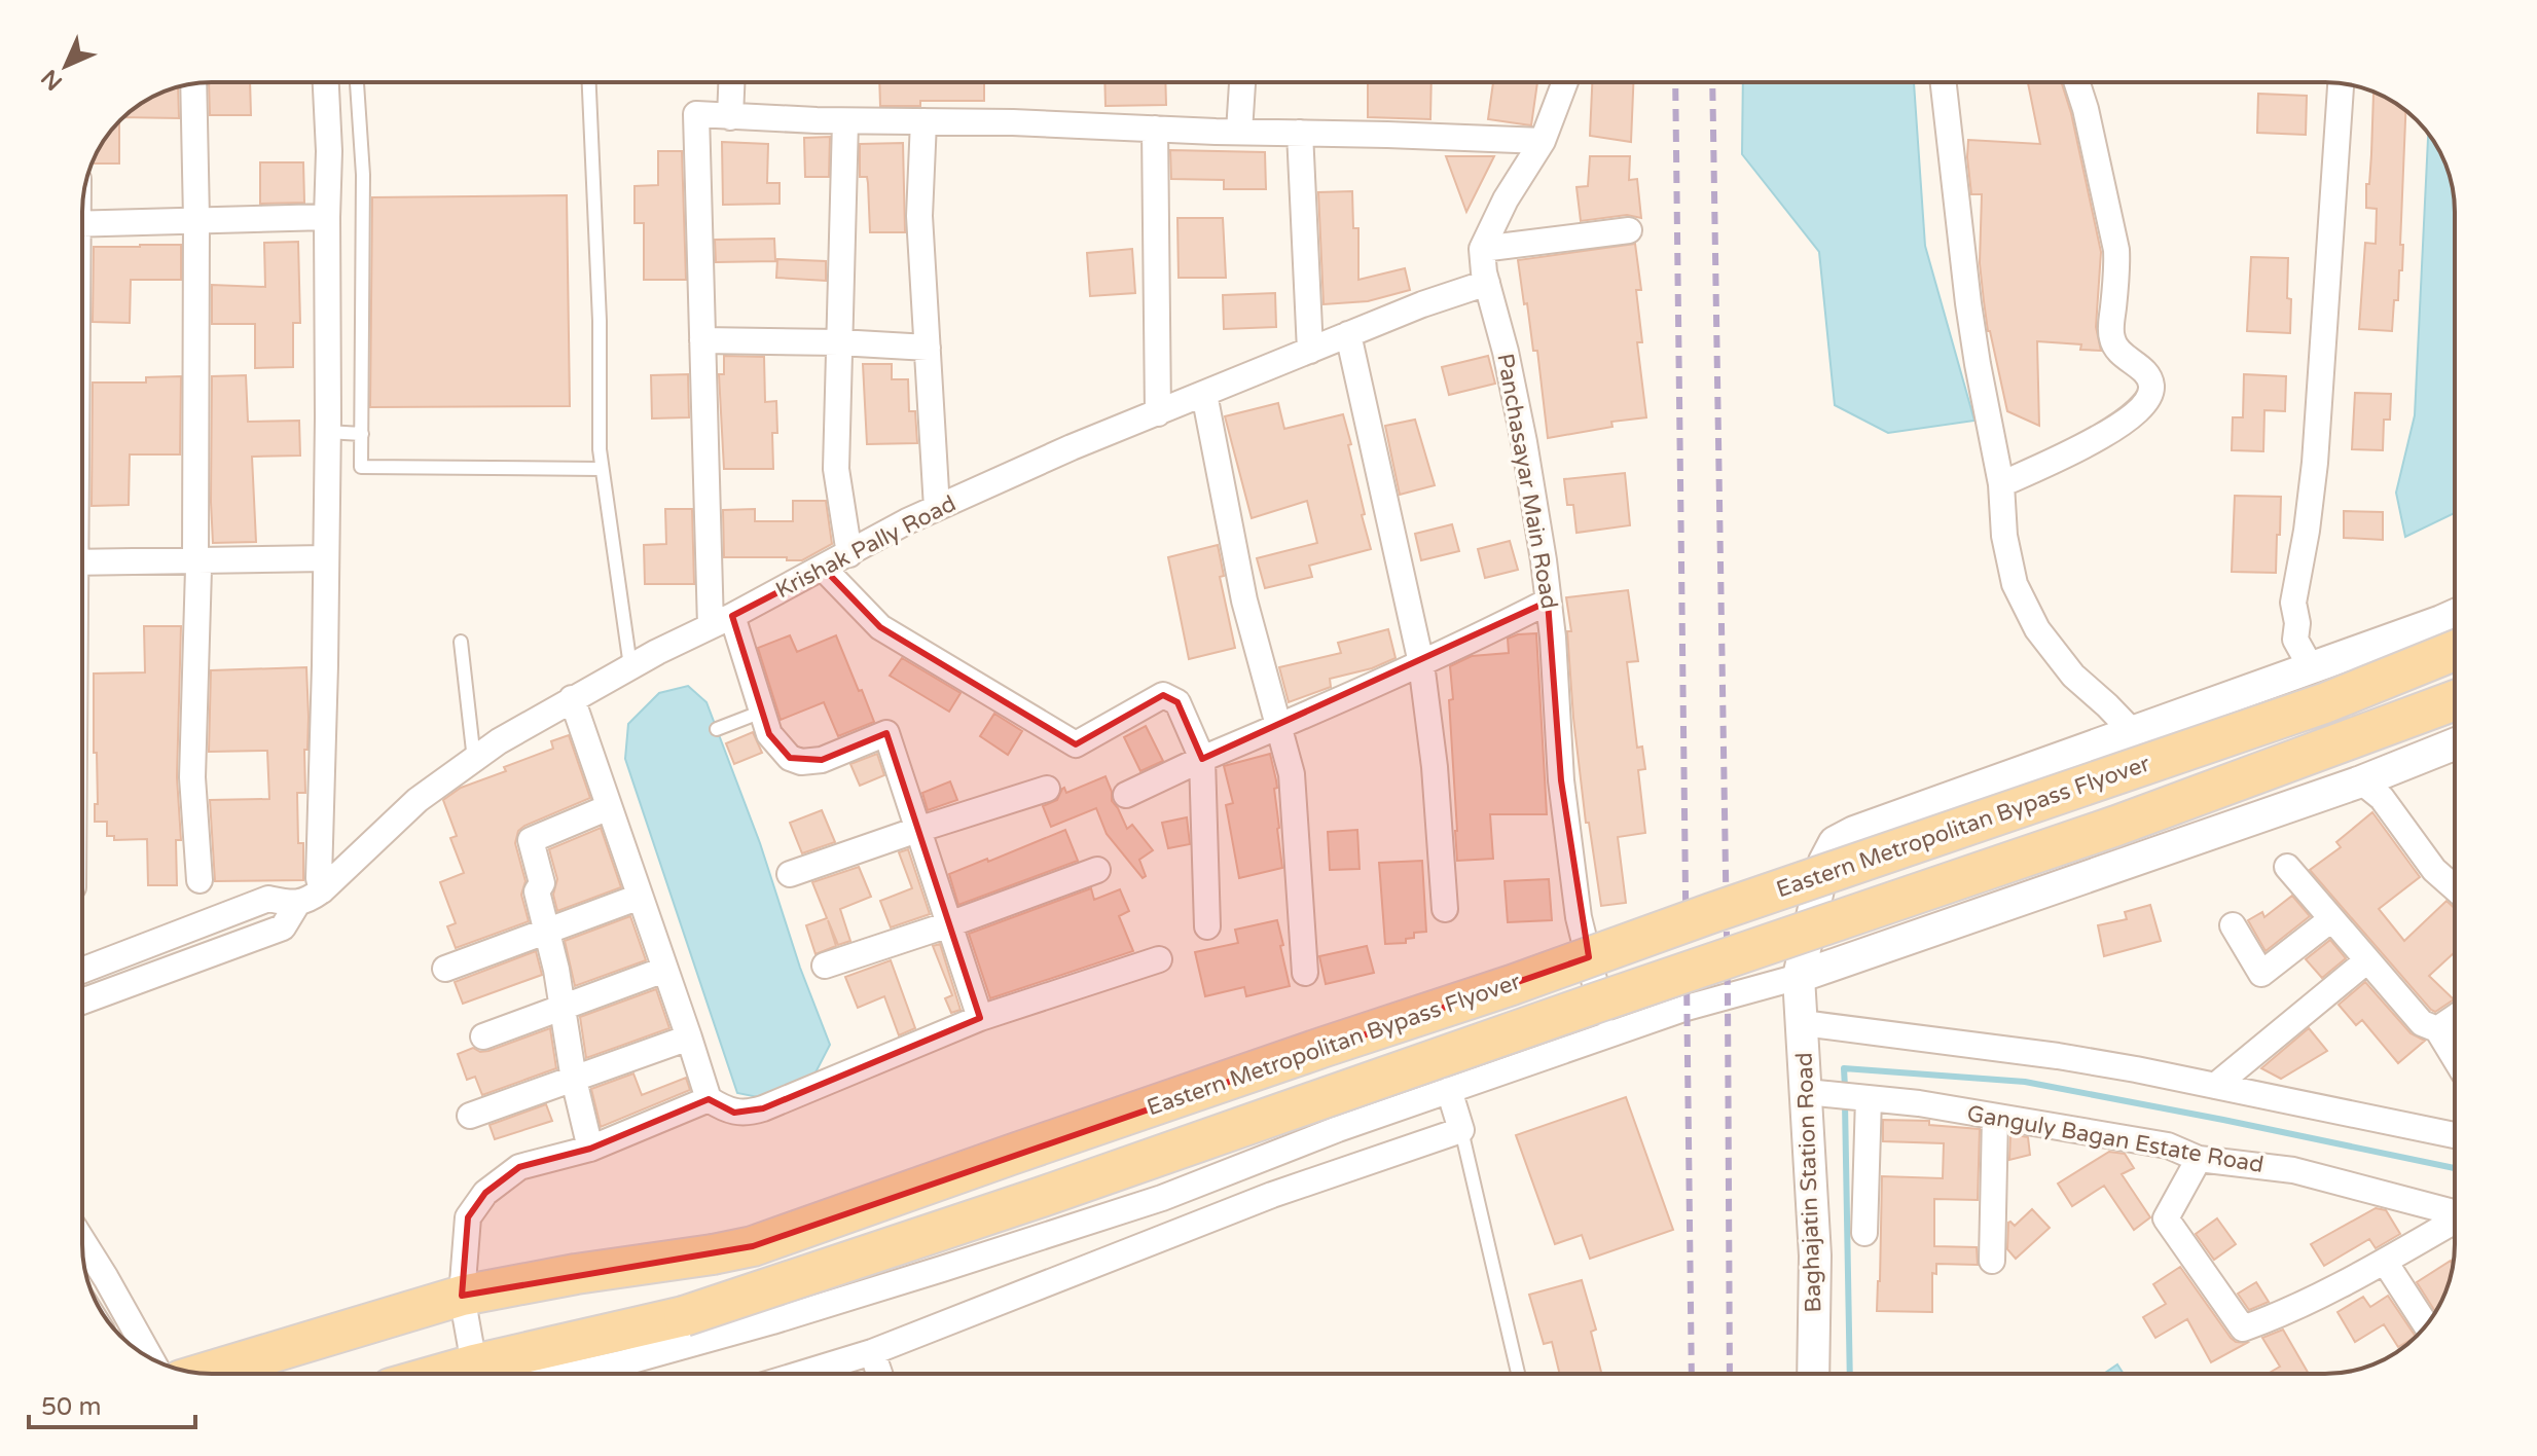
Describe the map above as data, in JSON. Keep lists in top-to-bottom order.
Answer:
{
  "streets": {
    "main road": ["Eastern Metropolitan Bypass Flyover"],
    "street": [
      "Panchasayar Main Road",
      "Krishak Pally Road",
      "Ganguly Bagan Estate Road",
      "Baghajatin Station Road"
    ]
  },
  "crossings": [
    ["Panchasayar Main Road", "Krishak Pally Road"],
    ["Ganguly Bagan Estate Road", "Baghajatin Station Road"]
  ],
  "scale_bar": "50 m",
  "north": "bottom left"
}
